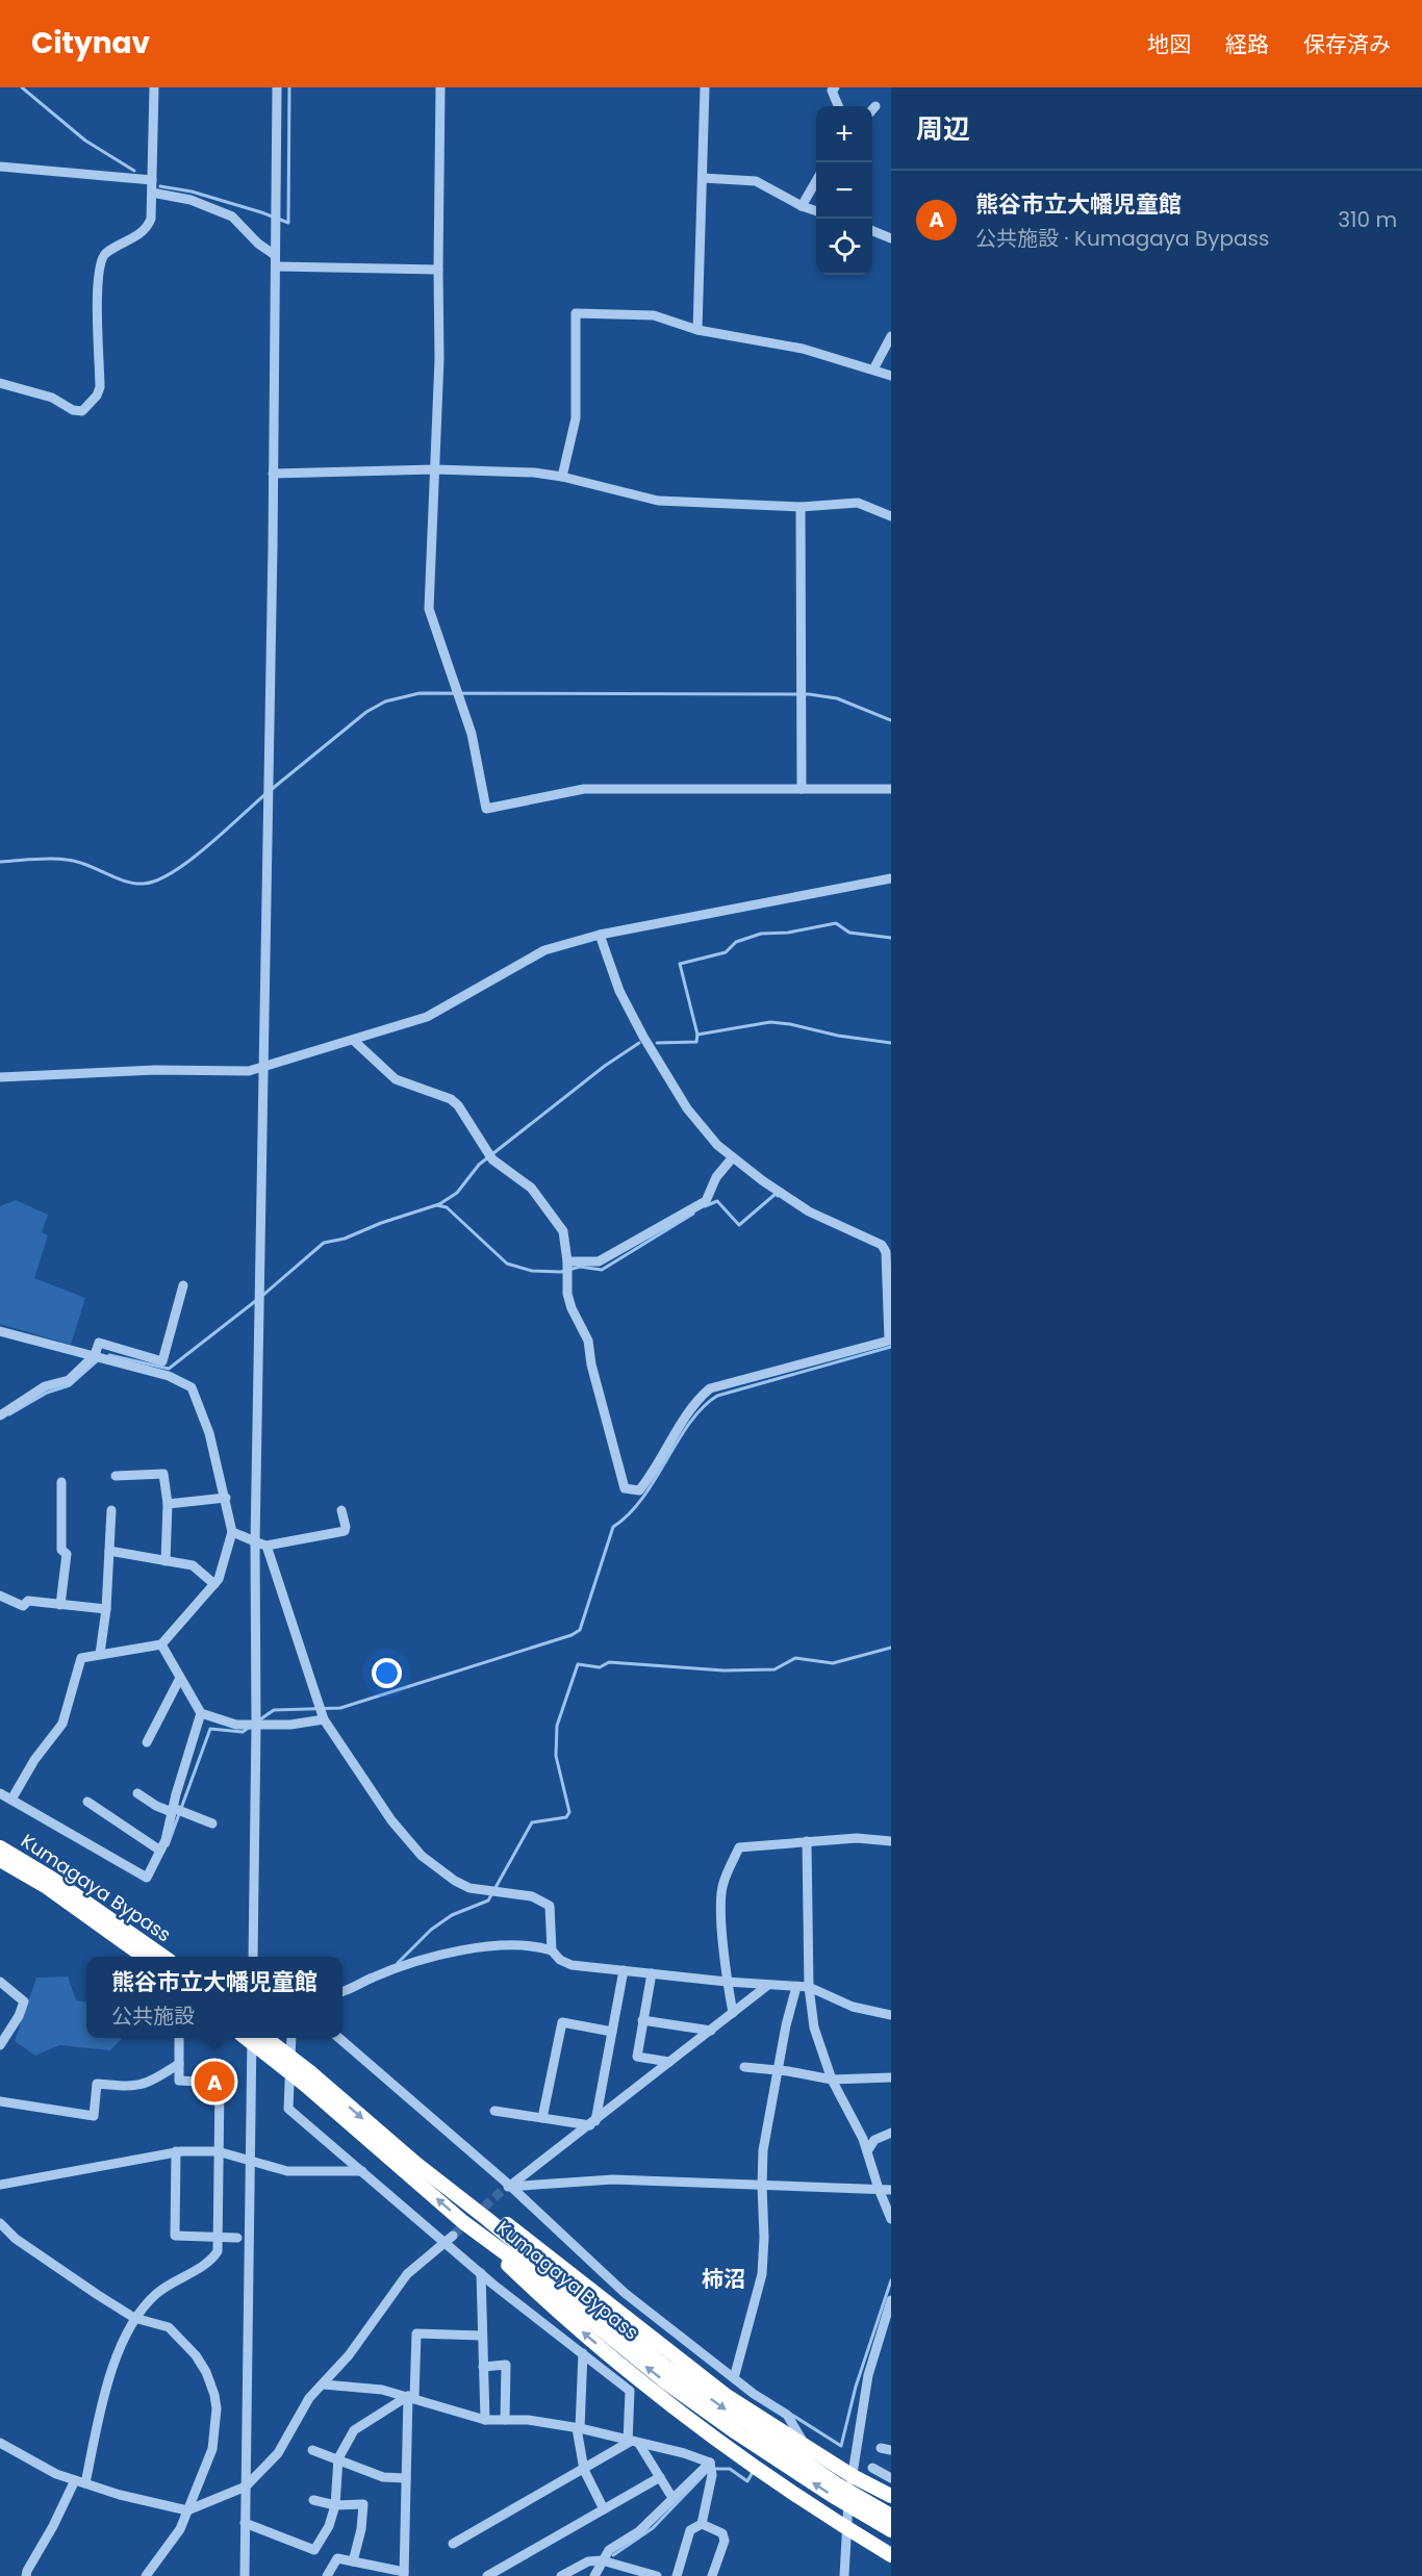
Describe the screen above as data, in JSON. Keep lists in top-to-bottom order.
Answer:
{
  "streets": {
    "highway": ["Kumagaya Bypass"]
  },
  "districts": ["柿沼"],
  "page": {
    "header": "Citynav",
    "nav": ["地図", "経路", "保存済み"],
    "heading": "周辺",
    "map_buttons": ["+", "−"],
    "list": [
      {
        "mark": "A",
        "name": "熊谷市立大幡児童館",
        "note": "公共施設 · Kumagaya Bypass",
        "value": "310 m"
      }
    ],
    "popup": ["熊谷市立大幡児童館", "公共施設"],
    "pins": "A"
  }
}
